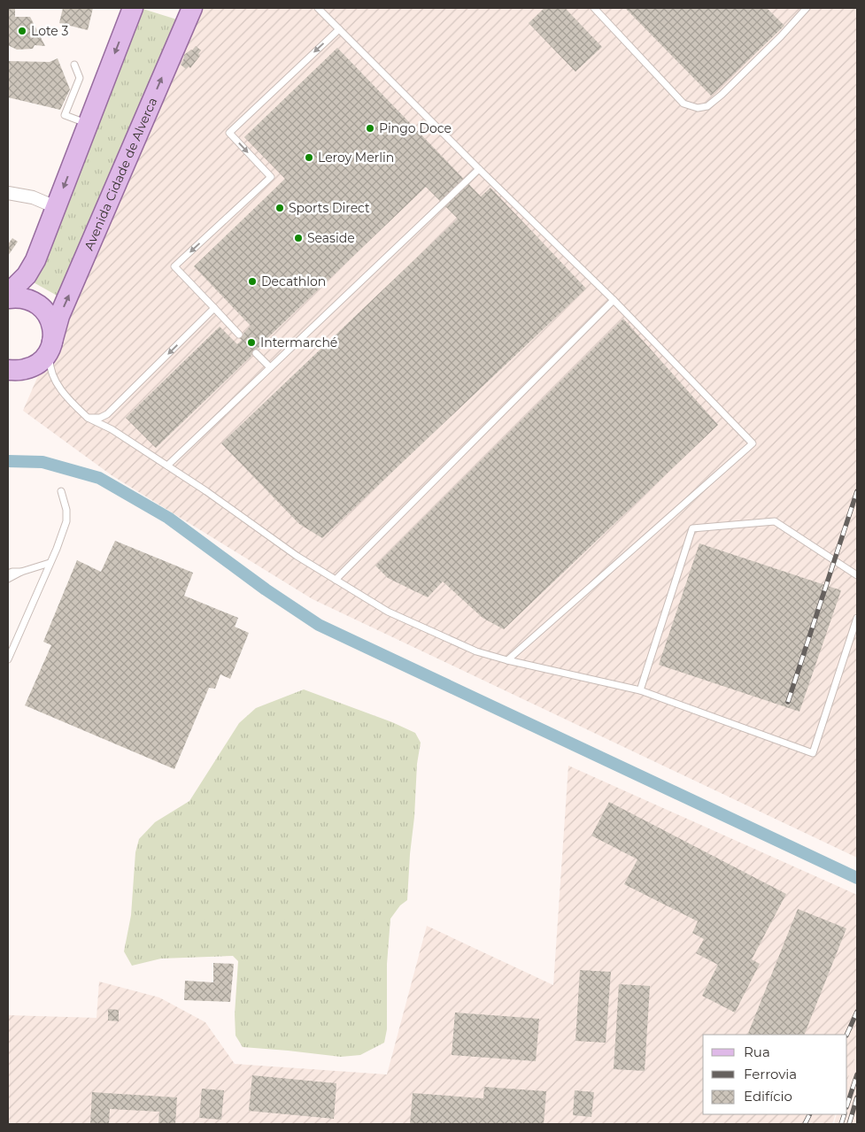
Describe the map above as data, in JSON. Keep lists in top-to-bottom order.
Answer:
{
  "streets": {
    "main road": ["Avenida Cidade de Alverca"]
  },
  "places": [
    "Lote 3",
    "Pingo Doce",
    "Leroy Merlin",
    "Sports Direct",
    "Seaside",
    "Decathlon",
    "Intermarché"
  ],
  "legend": ["Rua", "Ferrovia", "Edifício"]
}
